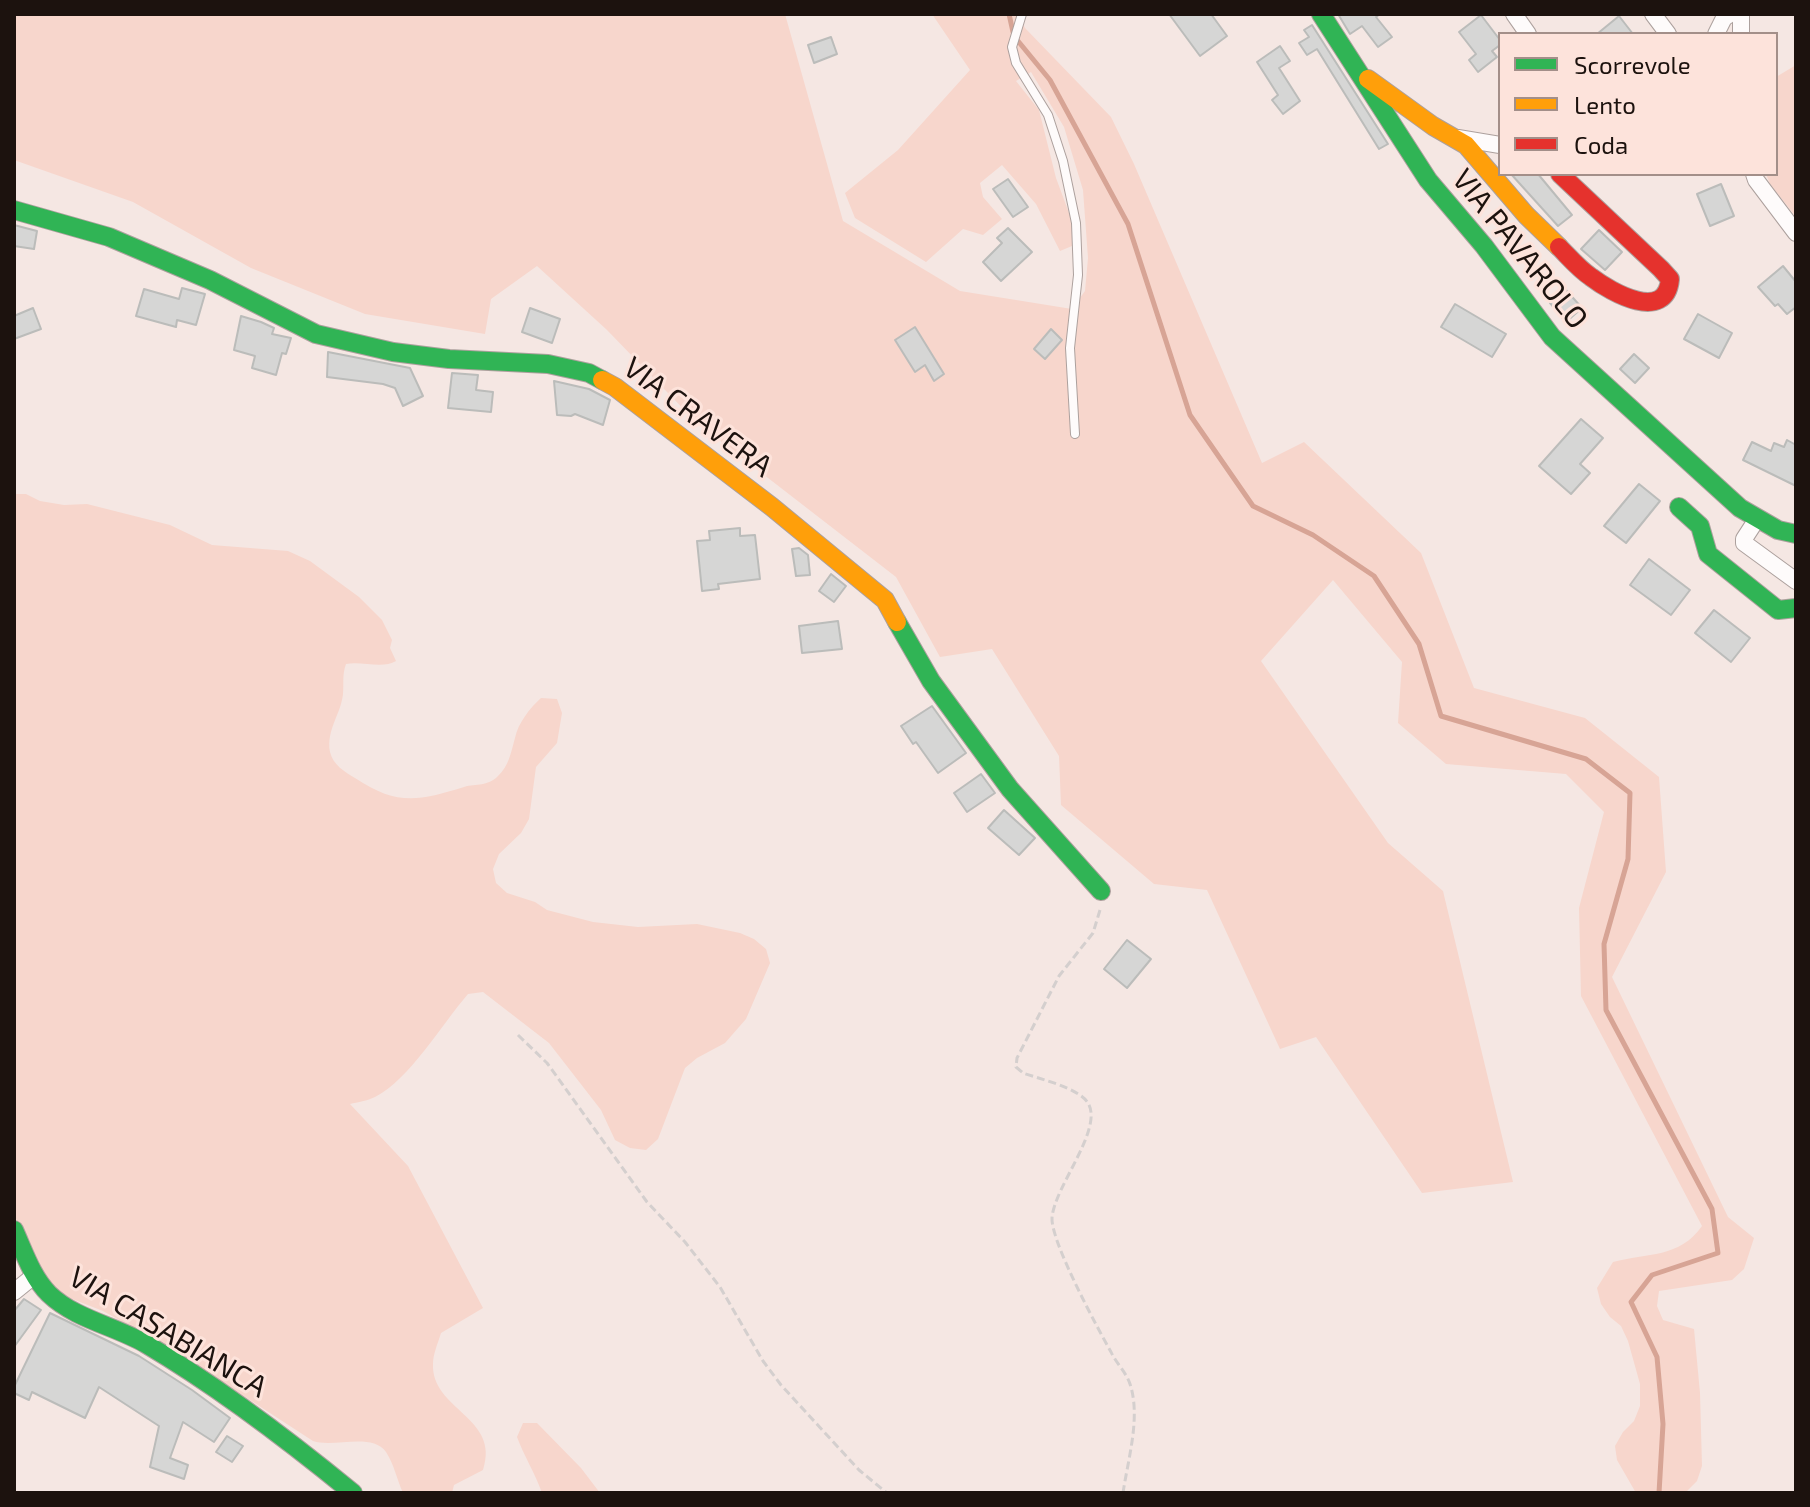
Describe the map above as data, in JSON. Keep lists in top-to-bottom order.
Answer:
{
  "streets": {
    "street": ["VIA PAVAROLO", "VIA CRAVERA", "VIA CASABIANCA"]
  },
  "legend": ["Scorrevole", "Lento", "Coda"]
}
